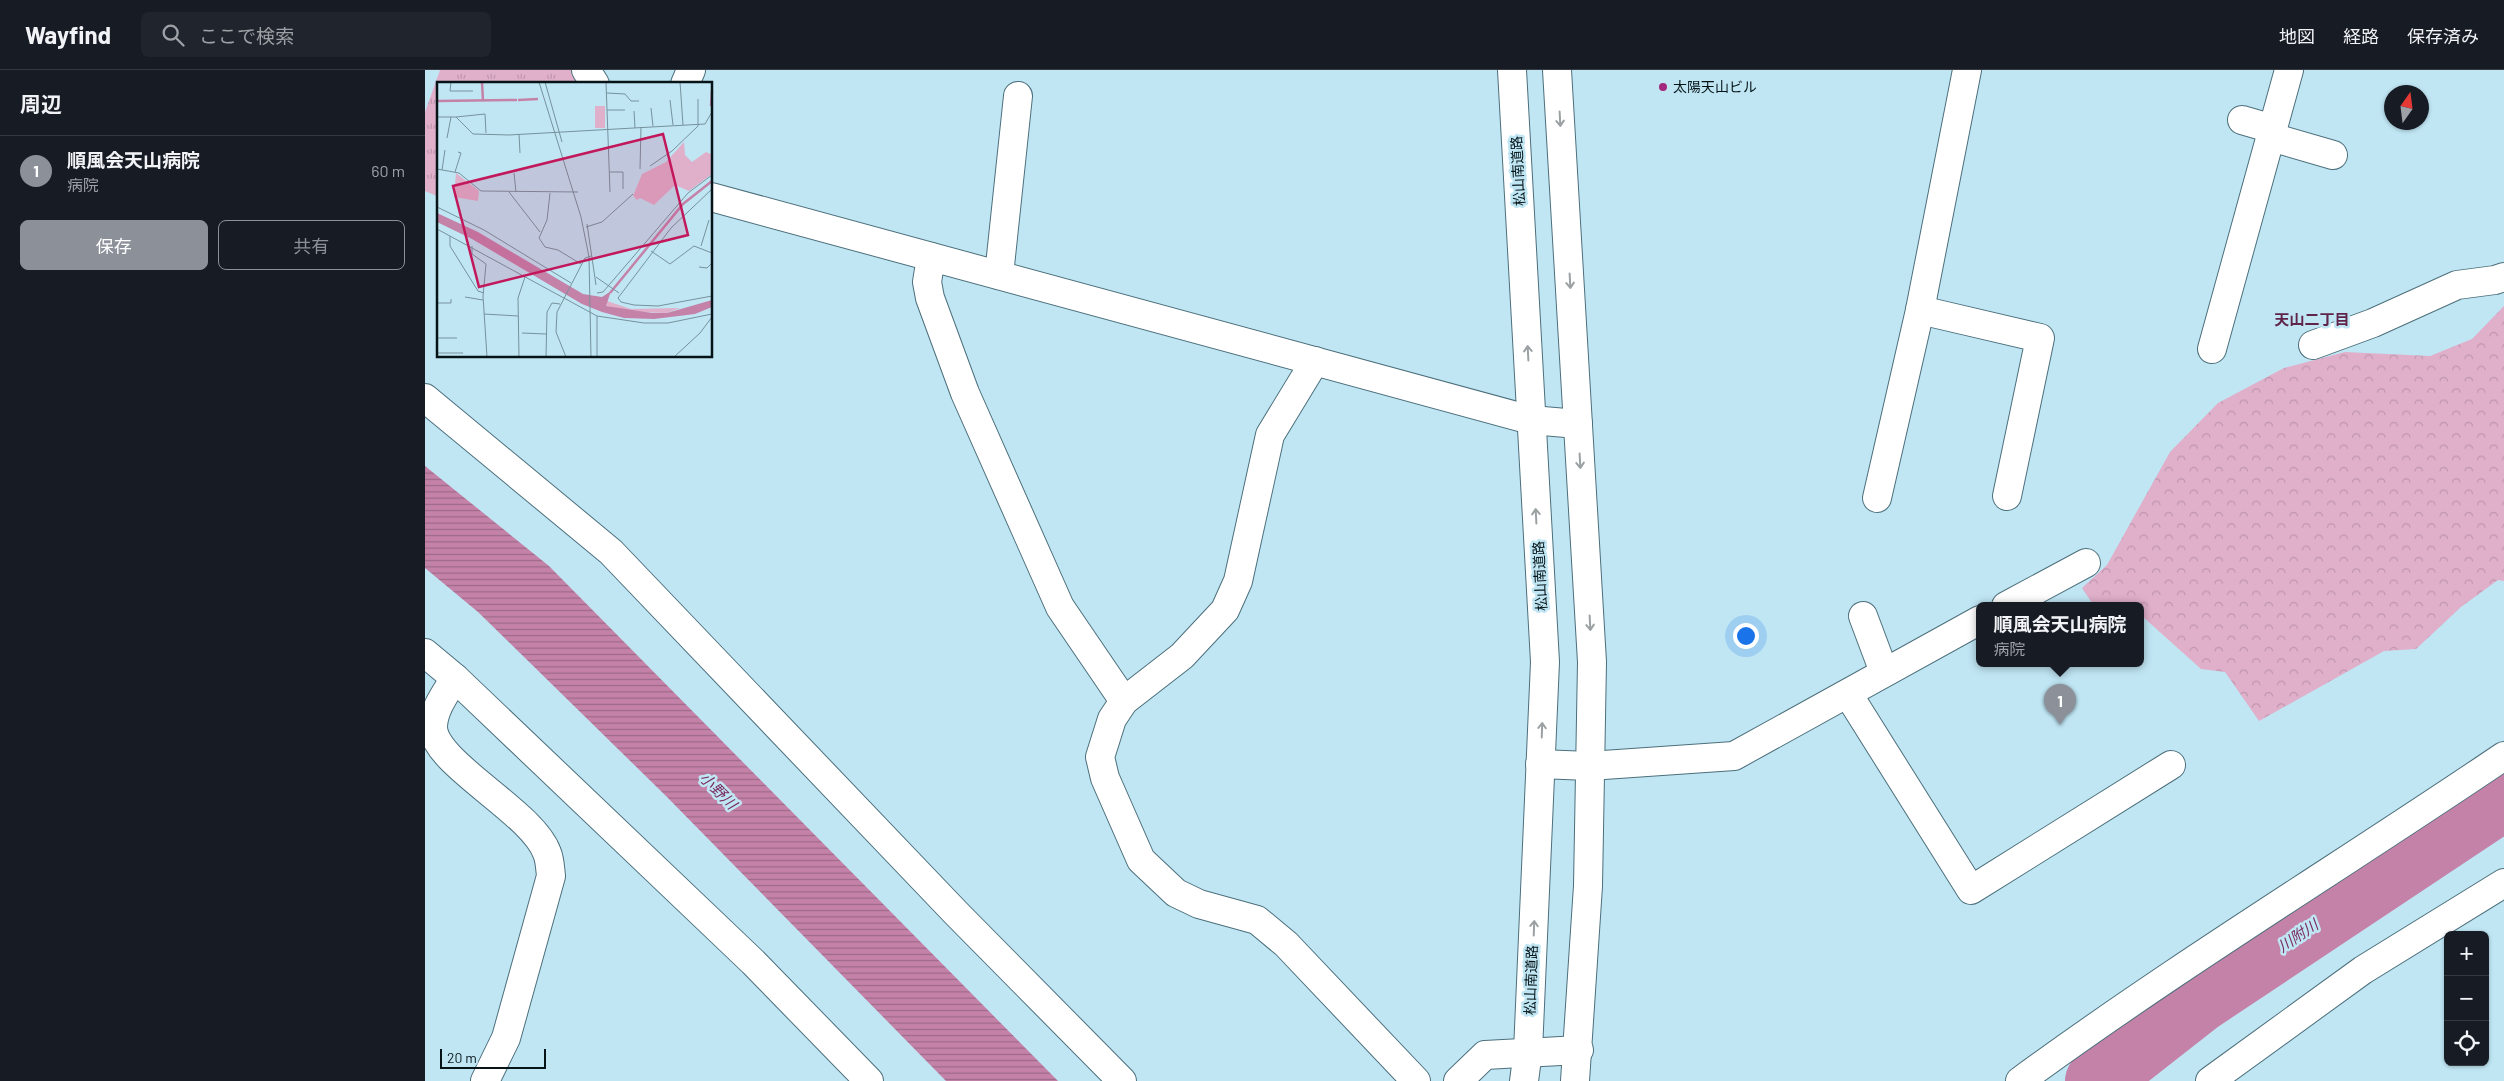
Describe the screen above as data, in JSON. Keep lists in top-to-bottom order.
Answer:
{
  "streets": {
    "main road": ["松山南道路"]
  },
  "districts": ["天山二丁目"],
  "water": ["小野川", "川附川"],
  "places": ["太陽天山ビル"],
  "scale_bar": "20 m",
  "north": "top",
  "page": {
    "header": "Wayfind",
    "search": "ここで検索",
    "nav": ["地図", "経路", "保存済み"],
    "heading": "周辺",
    "list": [
      {
        "mark": "1",
        "name": "順風会天山病院",
        "note": "病院",
        "value": "60 m"
      }
    ],
    "buttons": ["保存", "共有"],
    "popup": ["順風会天山病院", "病院"],
    "pins": "1",
    "map_buttons": ["+", "−"],
    "scale": "20 m"
  }
}
